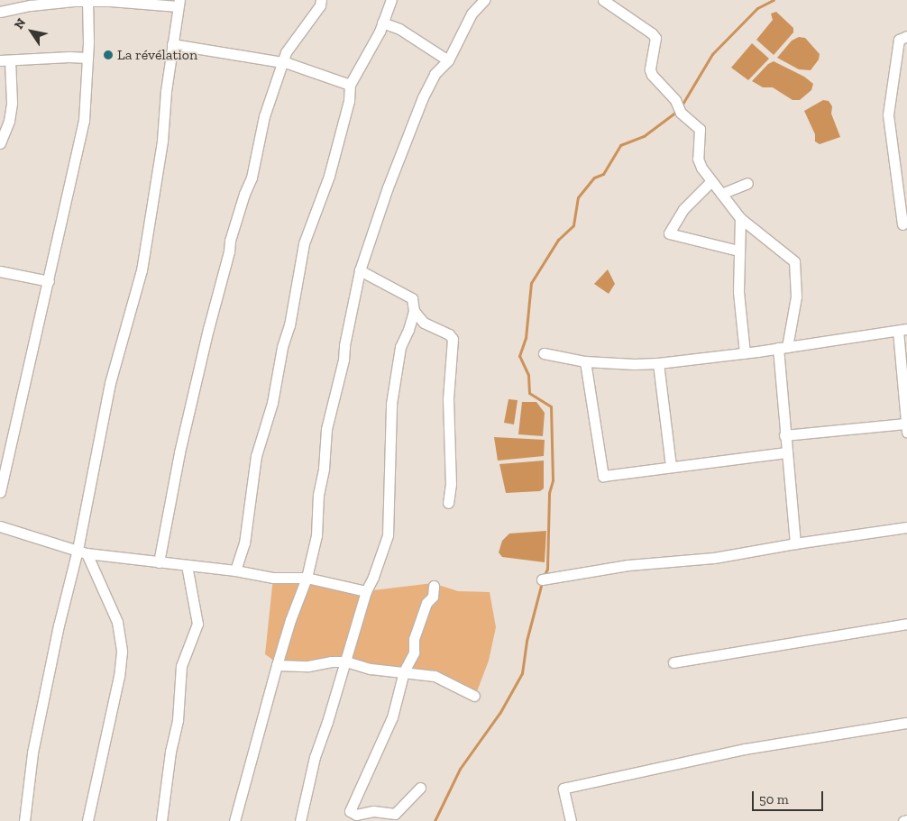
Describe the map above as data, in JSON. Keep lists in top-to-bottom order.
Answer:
{
  "places": ["La révélation"],
  "scale_bar": "50 m",
  "north": "top left"
}
